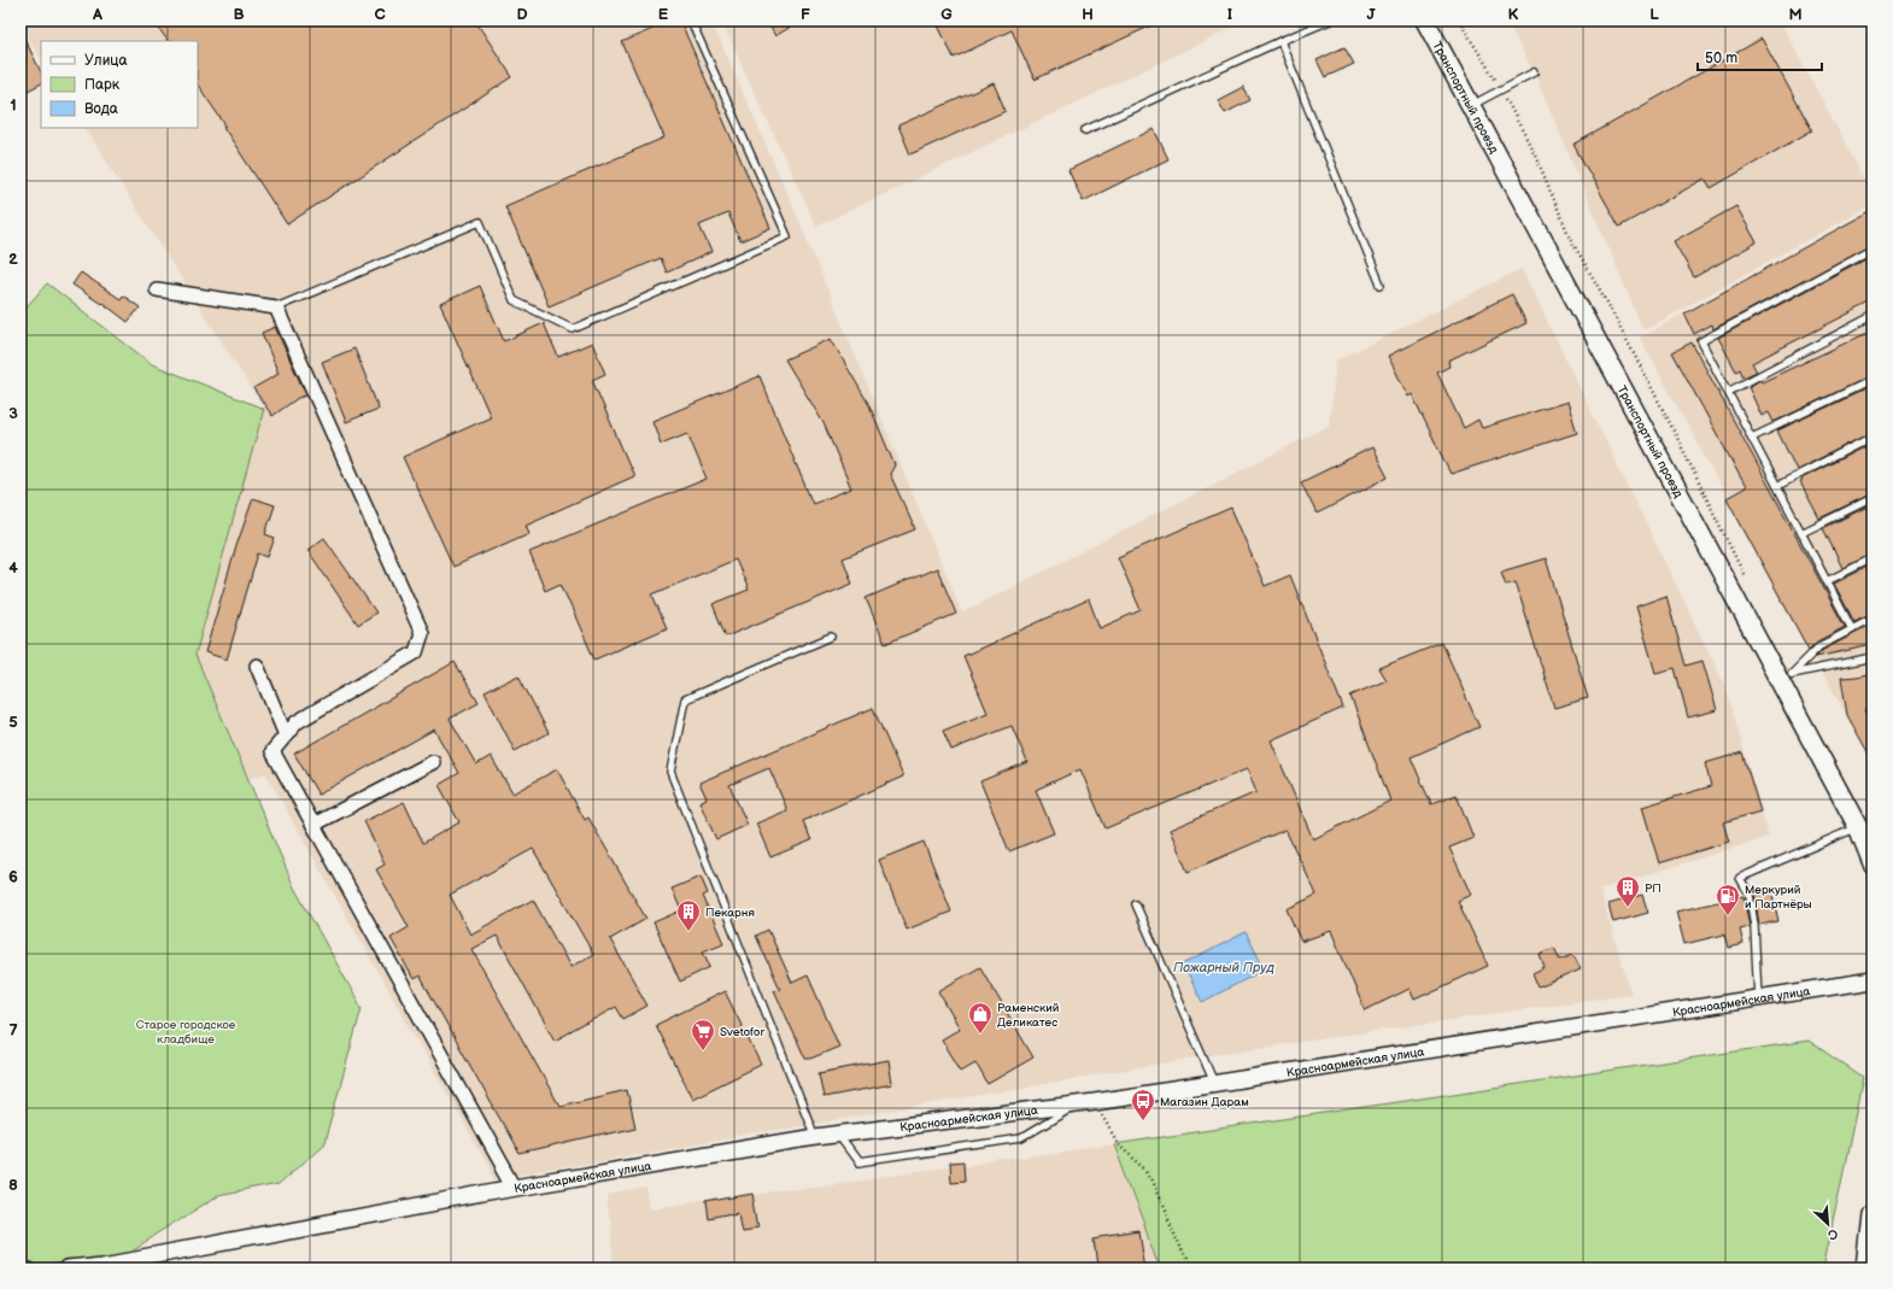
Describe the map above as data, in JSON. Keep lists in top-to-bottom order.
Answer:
{
  "streets": {
    "main road": ["Транспортный проезд"],
    "street": ["Красноармейская улица"]
  },
  "water": ["Пожарный Пруд"],
  "parks": ["Старое городское кладбище"],
  "places": {
    "building": ["РП", "Пекарня"],
    "fuel station": ["Меркурий и Партнёры"],
    "shop": ["Раменский Деликатес"],
    "supermarket": ["Svetofor"],
    "bus stop": ["Магазин Дарам"]
  },
  "legend": ["Улица", "Парк", "Вода"],
  "scale_bar": "50 m",
  "north": "bottom right",
  "grid": {
    "columns": [
      "A",
      "B",
      "C",
      "D",
      "E",
      "F",
      "G",
      "H",
      "I",
      "J",
      "K",
      "L",
      "M"
    ],
    "rows": [
      "1",
      "2",
      "3",
      "4",
      "5",
      "6",
      "7",
      "8"
    ]
  }
}
